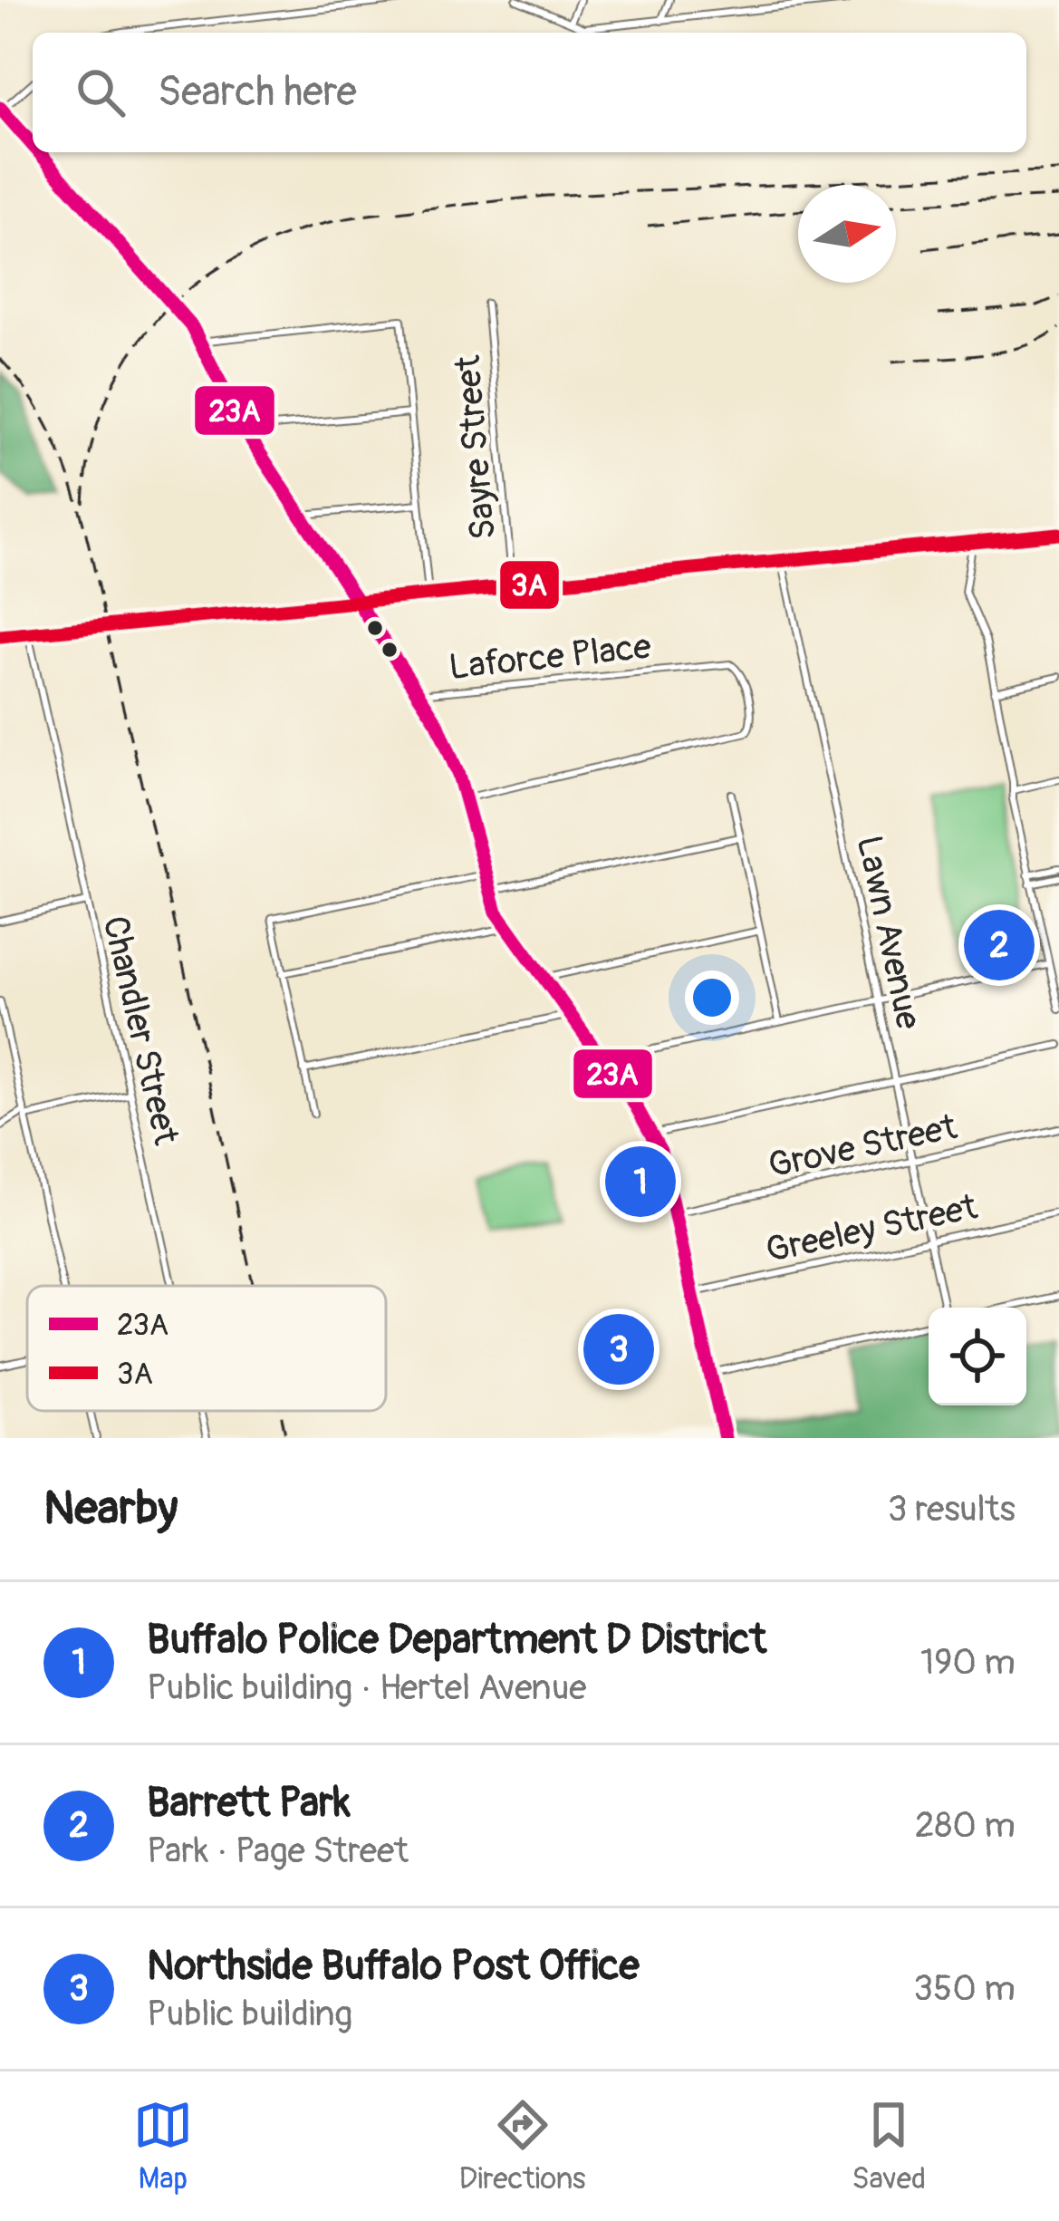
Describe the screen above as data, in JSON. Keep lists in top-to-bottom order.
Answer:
{
  "streets": {
    "street": [
      "Sayre Street",
      "Laforce Place",
      "Lawn Avenue",
      "Chandler Street",
      "Grove Street",
      "Greeley Street"
    ]
  },
  "crossings": [
    ["Lawn Avenue", "Grove Street"],
    ["Lawn Avenue", "Greeley Street"]
  ],
  "lines": ["transit line 23A", "transit line 3A"],
  "legend": ["23A", "3A"],
  "north": "right",
  "page": {
    "search": "Search here",
    "pins": ["2", "1", "3"],
    "heading": ["Nearby", "3 results"],
    "list": [
      {
        "mark": "1",
        "name": "Buffalo Police Department D District",
        "note": "Public building · Hertel Avenue",
        "value": "190 m"
      },
      {
        "mark": "2",
        "name": "Barrett Park",
        "note": "Park · Page Street",
        "value": "280 m"
      },
      {
        "mark": "3",
        "name": "Northside Buffalo Post Office",
        "note": "Public building",
        "value": "350 m"
      }
    ],
    "nav": ["Map", "Directions", "Saved"]
  }
}
